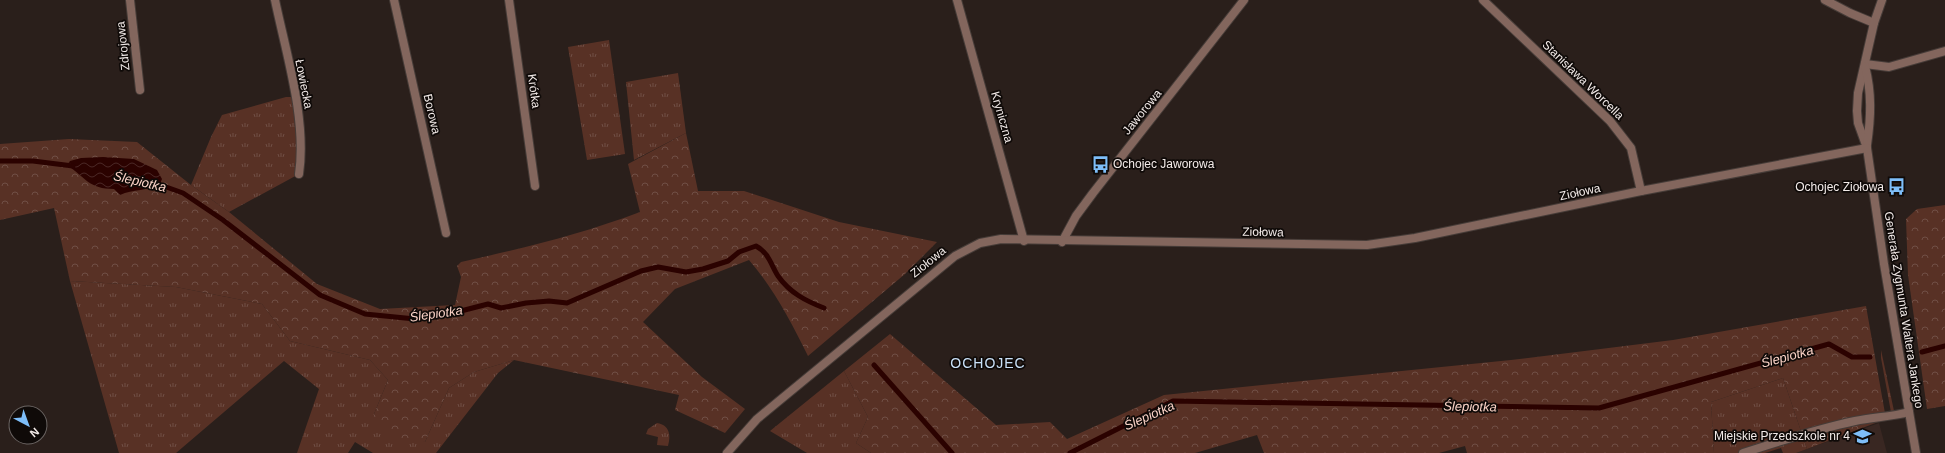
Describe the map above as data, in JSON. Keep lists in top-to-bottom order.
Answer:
{
  "streets": {
    "street": [
      "Zdrojowa",
      "Stanisława Worcella",
      "Łowiecka",
      "Krótka",
      "Jaworowa",
      "Borowa",
      "Kryniczna",
      "Ziołowa",
      "Generała Zygmunta Waltera Jankego"
    ]
  },
  "crossings": [
    ["Stanisława Worcella", "Ziołowa"],
    ["Jaworowa", "Ziołowa"],
    ["Kryniczna", "Ziołowa"],
    ["Ziołowa", "Generała Zygmunta Waltera Jankego"]
  ],
  "districts": ["OCHOJEC"],
  "water": ["Ślepiotka"],
  "places": {
    "bus stop": ["Ochojec Jaworowa", "Ochojec Ziołowa"],
    "school or university": ["Miejskie Przedszkole nr 4"]
  },
  "north": "bottom right"
}
